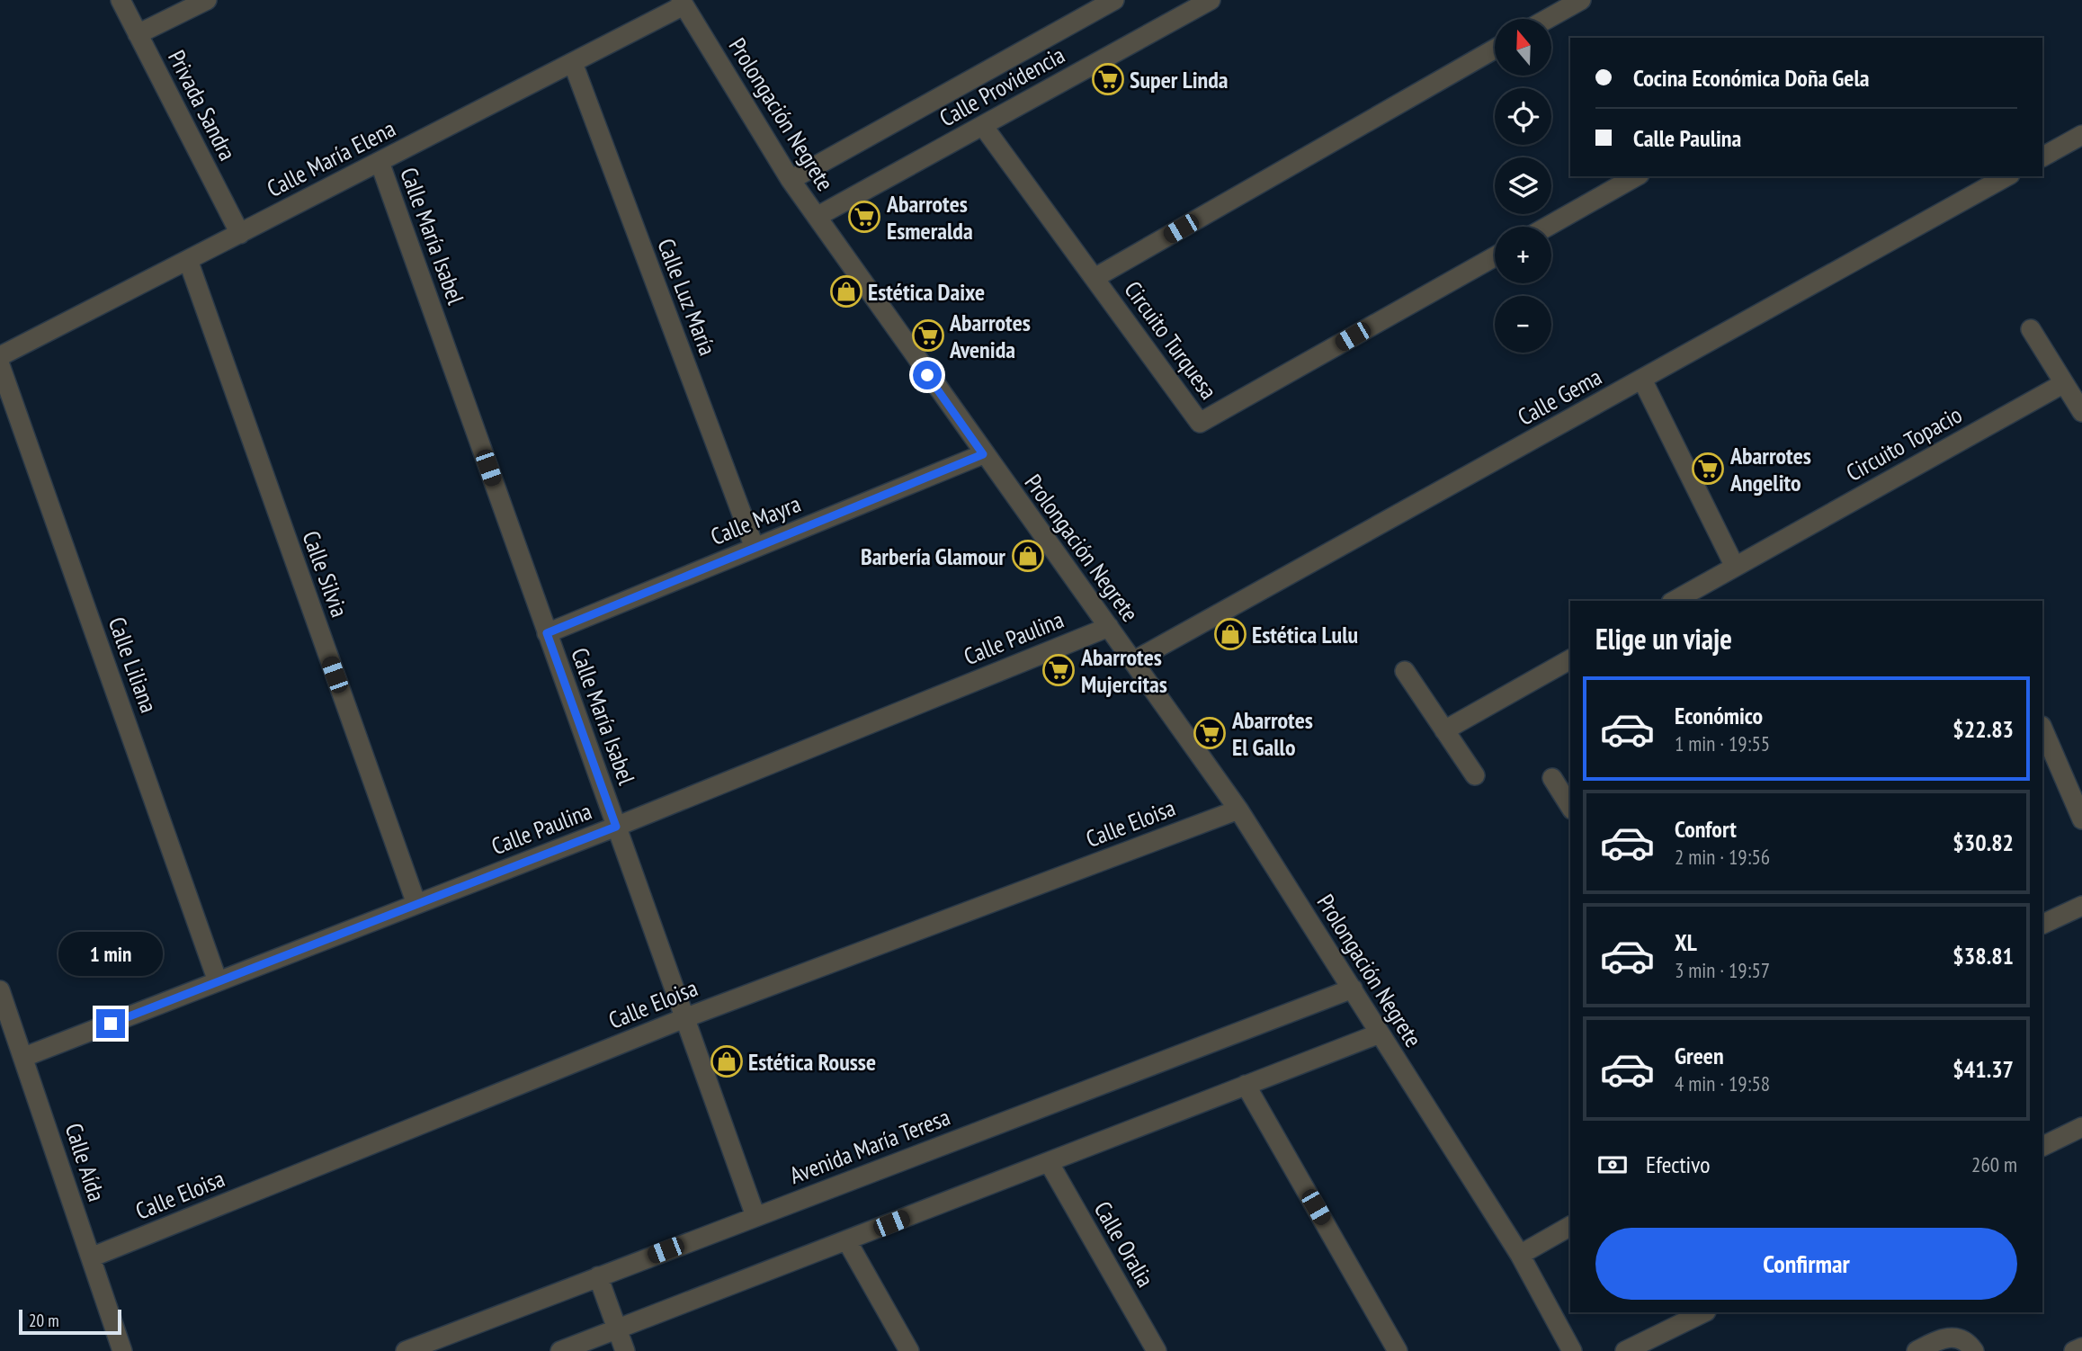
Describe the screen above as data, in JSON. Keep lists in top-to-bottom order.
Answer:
{
  "streets": {
    "street": [
      "Calle Providencia",
      "Privada Sandra",
      "Prolongación Negrete",
      "Calle María Elena",
      "Calle María Isabel",
      "Calle Luz María",
      "Circuito Turquesa",
      "Calle Gema",
      "Circuito Topacio",
      "Calle Mayra",
      "Calle Silvia",
      "Calle Paulina",
      "Calle Liliana",
      "Calle Eloisa",
      "Avenida María Teresa",
      "Calle Aída",
      "Calle Oralia"
    ]
  },
  "crossings": [
    ["Calle Providencia", "Prolongación Negrete"],
    ["Calle Providencia", "Circuito Turquesa"],
    ["Privada Sandra", "Calle María Elena"],
    ["Prolongación Negrete", "Calle María Elena"],
    ["Prolongación Negrete", "Calle Gema"],
    ["Prolongación Negrete", "Calle Mayra"],
    ["Prolongación Negrete", "Calle Paulina"],
    ["Prolongación Negrete", "Calle Eloisa"],
    ["Prolongación Negrete", "Avenida María Teresa"],
    ["Calle María Elena", "Calle María Isabel"],
    ["Calle María Elena", "Calle Luz María"],
    ["Calle María Elena", "Calle Silvia"],
    ["Calle María Isabel", "Calle Mayra"],
    ["Calle María Isabel", "Calle Paulina"],
    ["Calle María Isabel", "Calle Eloisa"],
    ["Calle María Isabel", "Avenida María Teresa"],
    ["Calle Luz María", "Calle Mayra"],
    ["Calle Silvia", "Calle Paulina"],
    ["Calle Paulina", "Calle Liliana"],
    ["Calle Paulina", "Calle Aída"],
    ["Calle Eloisa", "Calle Aída"]
  ],
  "places": {
    "supermarket": [
      "Super Linda",
      "Abarrotes Esmeralda",
      "Abarrotes Avenida",
      "Abarrotes Angelito",
      "Abarrotes Mujercitas",
      "Abarrotes El Gallo"
    ],
    "shop": [
      "Estética Daixe",
      "Barbería Glamour",
      "Estética Lulu",
      "Estética Rousse"
    ]
  },
  "scale_bar": "20 m",
  "north": "top",
  "page": {
    "map_buttons": ["+", "−"],
    "banner": ["Cocina Económica Doña Gela", "Calle Paulina"],
    "heading": "Elige un viaje",
    "list": [
      {
        "name": "Económico",
        "note": "1 min · 19:55",
        "value": "$22.83"
      },
      {
        "name": "Confort",
        "note": "2 min · 19:56",
        "value": "$30.82"
      },
      {
        "name": "XL",
        "note": "3 min · 19:57",
        "value": "$38.81"
      },
      {
        "name": "Green",
        "note": "4 min · 19:58",
        "value": "$41.37"
      }
    ],
    "bubble": "1 min",
    "pay": ["Efectivo", "260 m"],
    "buttons": "Confirmar",
    "scale": "20 m"
  }
}
